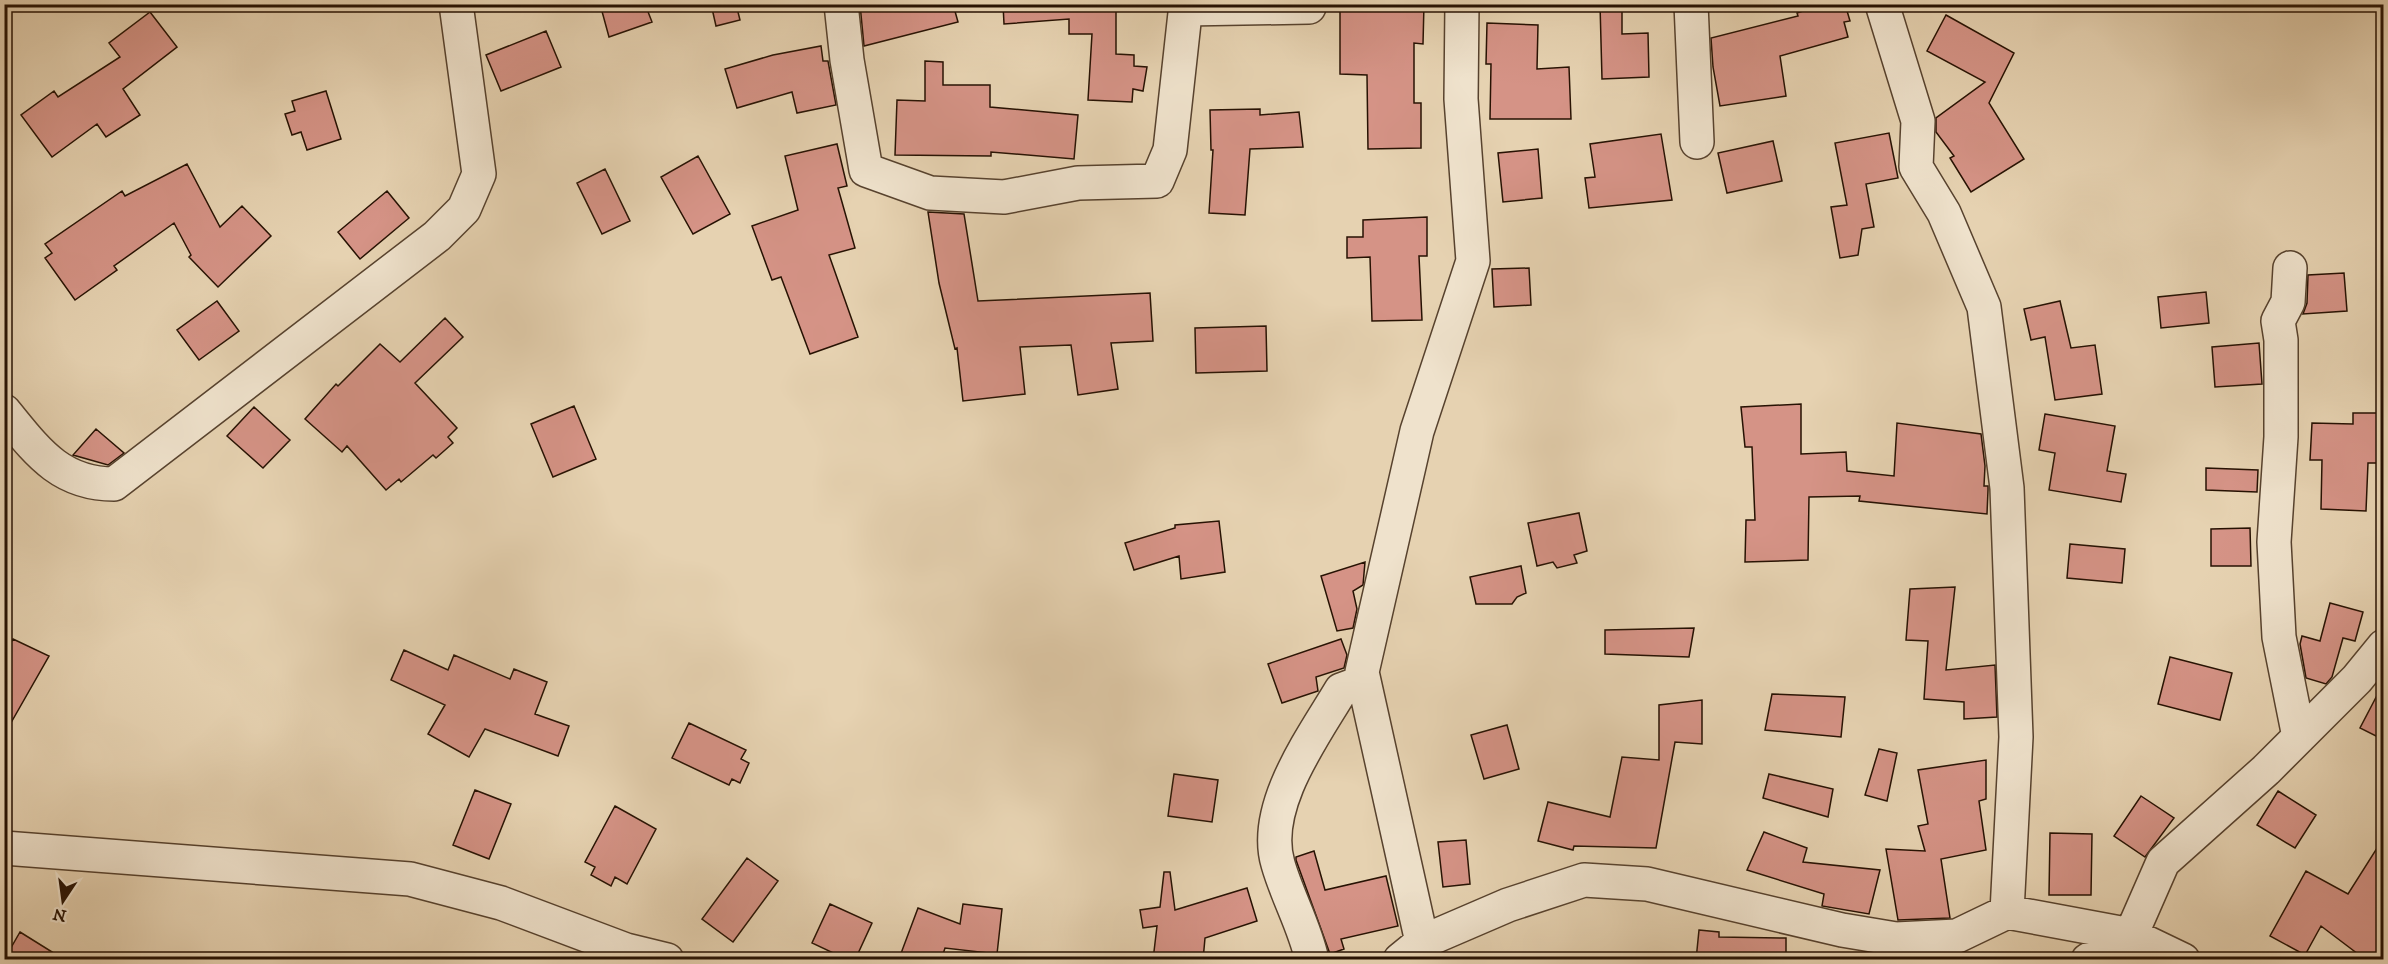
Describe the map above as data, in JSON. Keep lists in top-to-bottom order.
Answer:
{
  "north": "bottom"
}
